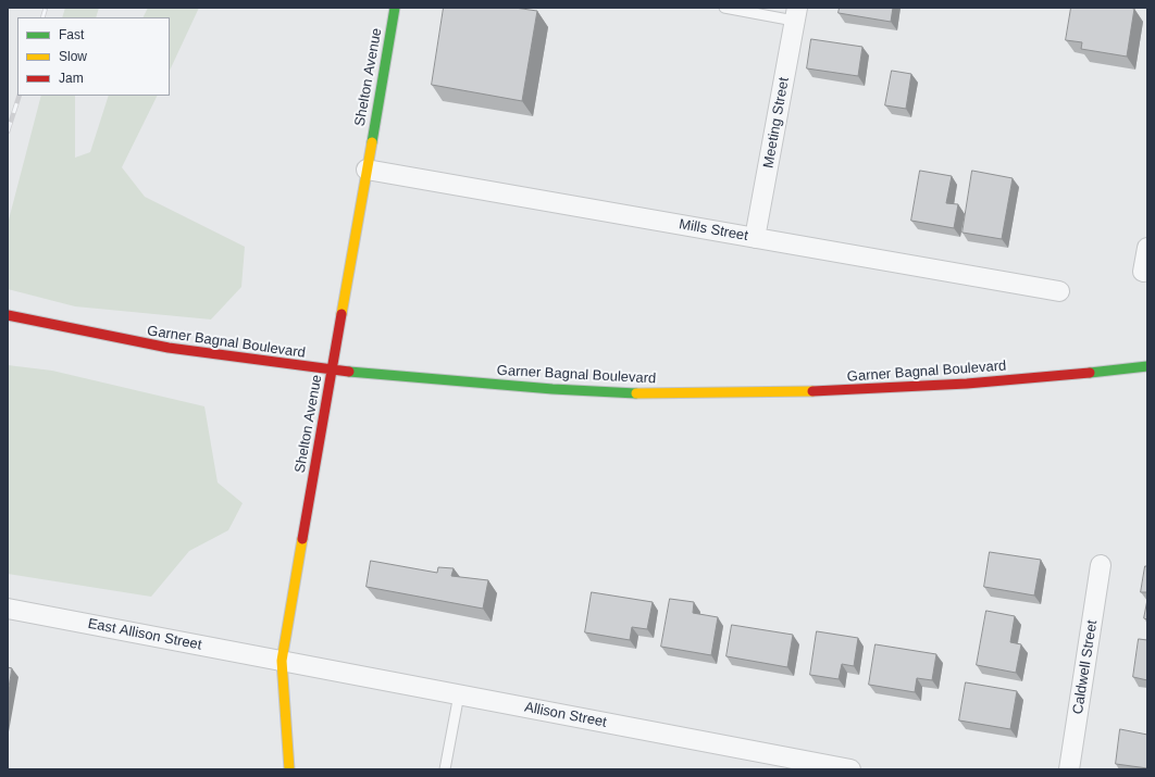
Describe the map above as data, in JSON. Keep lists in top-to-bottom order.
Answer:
{
  "streets": {
    "main road": ["Shelton Avenue", "Garner Bagnal Boulevard"],
    "street": [
      "Meeting Street",
      "Mills Street",
      "East Allison Street",
      "Caldwell Street",
      "Allison Street"
    ]
  },
  "crossings": [
    ["Shelton Avenue", "Mills Street"],
    ["Shelton Avenue", "Garner Bagnal Boulevard"],
    ["Shelton Avenue", "East Allison Street"],
    ["Shelton Avenue", "Allison Street"],
    ["Meeting Street", "Mills Street"],
    ["East Allison Street", "Allison Street"]
  ],
  "legend": ["Fast", "Slow", "Jam"]
}
